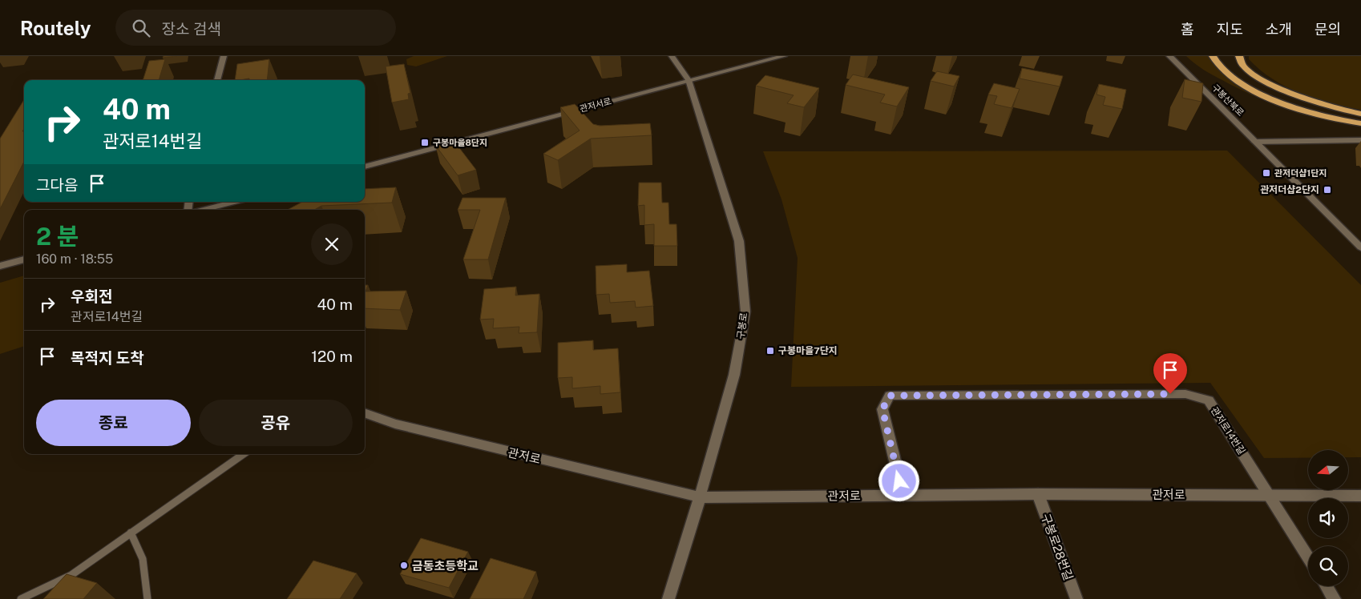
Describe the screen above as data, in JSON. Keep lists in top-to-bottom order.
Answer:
{
  "streets": {
    "street": [
      "구봉산북로",
      "관저서로",
      "구봉로",
      "관저로14번길",
      "관저로",
      "구봉로28번길"
    ]
  },
  "crossings": [
    ["관저서로", "구봉로"],
    ["구봉로", "관저로"],
    ["관저로14번길", "관저로"],
    ["관저로", "구봉로28번길"]
  ],
  "places": {
    "transit": [
      "구봉마을8단지",
      "관저더샵1단지",
      "관저더샵2단지",
      "구봉마을7단지"
    ],
    "other": ["금동초등학교"]
  },
  "north": "left",
  "page": {
    "header": "Routely",
    "search": "장소 검색",
    "nav": [
      "홈",
      "지도",
      "소개",
      "문의"
    ],
    "turn": ["40 m", "관저로14번길"],
    "then": "그다음",
    "heading": ["2 분", "160 m · 18:55"],
    "list": [
      {
        "name": "우회전",
        "note": "관저로14번길",
        "value": "40 m"
      },
      {
        "name": "목적지 도착",
        "value": "120 m"
      }
    ],
    "buttons": ["종료", "공유"]
  }
}
